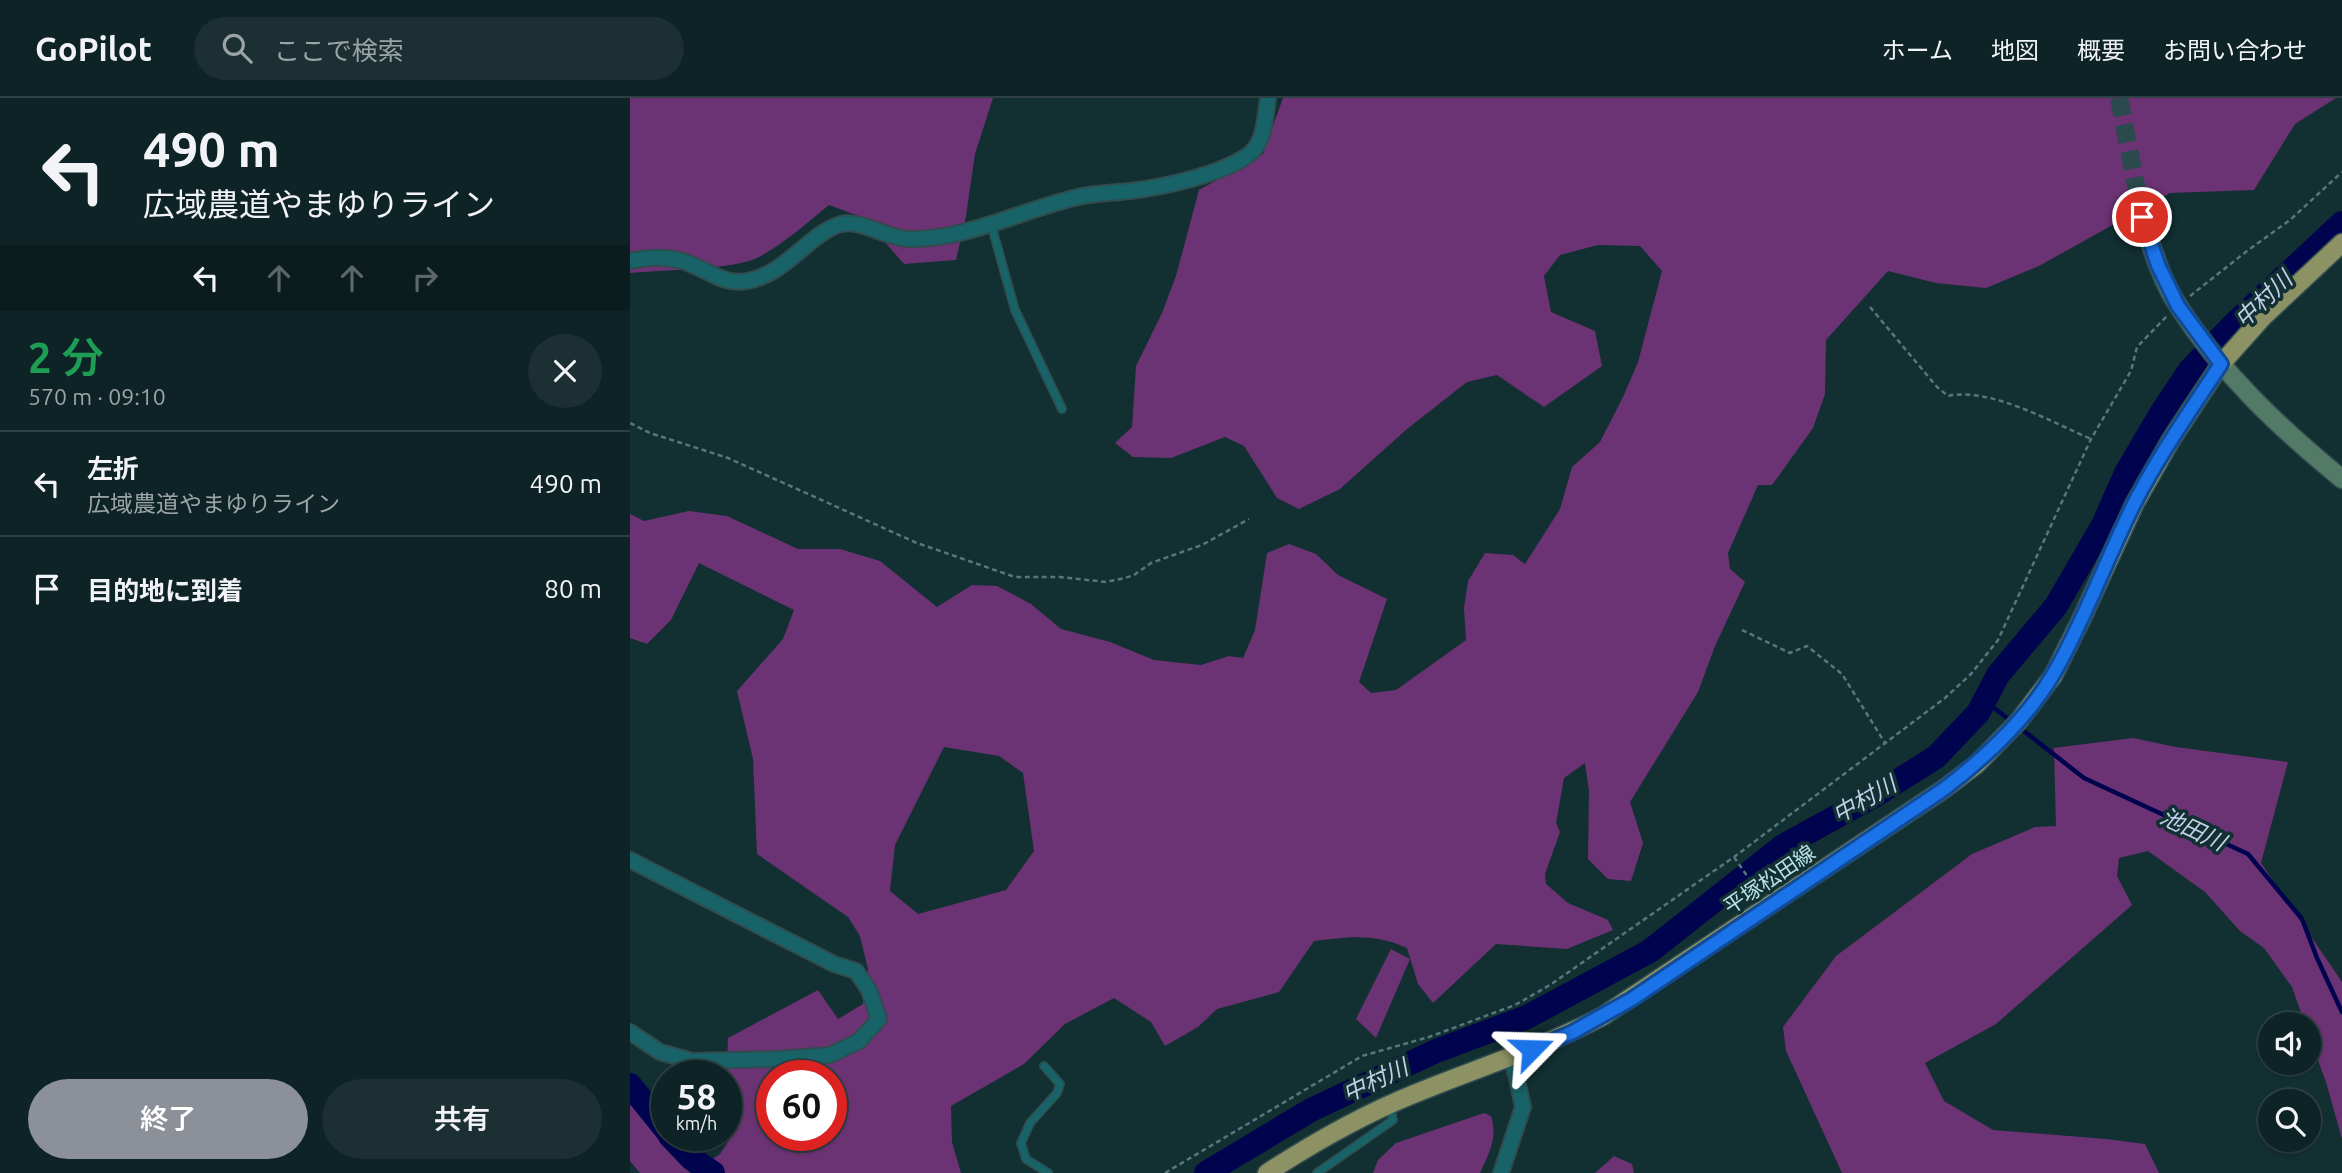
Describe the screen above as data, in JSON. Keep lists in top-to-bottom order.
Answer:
{
  "streets": {
    "main road": ["平塚松田線"]
  },
  "water": ["中村川", "池田川"],
  "page": {
    "header": "GoPilot",
    "search": "ここで検索",
    "nav": [
      "ホーム",
      "地図",
      "概要",
      "お問い合わせ"
    ],
    "turn": ["490 m", "広域農道やまゆりライン"],
    "heading": ["2 分", "570 m · 09:10"],
    "list": [
      {
        "name": "左折",
        "note": "広域農道やまゆりライン",
        "value": "490 m"
      },
      {
        "name": "目的地に到着",
        "value": "80 m"
      }
    ],
    "speed": "58 km/h",
    "limit": "60",
    "buttons": ["終了", "共有"]
  }
}
